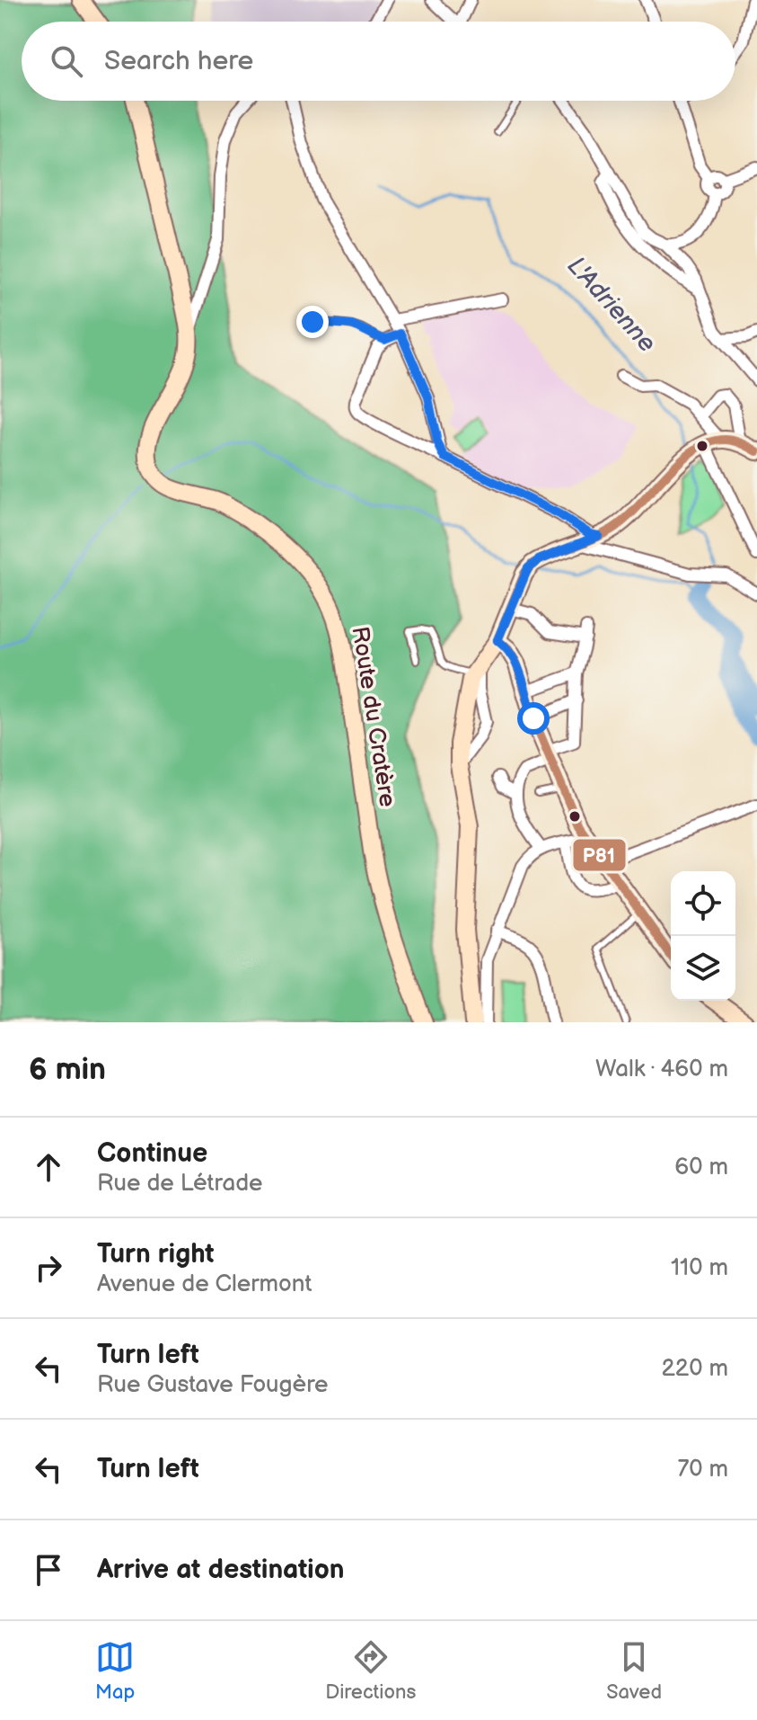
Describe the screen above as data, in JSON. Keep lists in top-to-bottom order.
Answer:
{
  "streets": {
    "street": ["Route du Cratère"]
  },
  "water": ["L'Adrienne"],
  "lines": ["transit line P81"],
  "page": {
    "search": "Search here",
    "heading": ["6 min", "Walk · 460 m"],
    "list": [
      ["Continue", "Rue de Létrade", "60 m"],
      ["Turn right", "Avenue de Clermont", "110 m"],
      ["Turn left", "Rue Gustave Fougère", "220 m"],
      ["Turn left", "70 m"],
      "Arrive at destination"
    ],
    "nav": ["Map", "Directions", "Saved"]
  }
}
